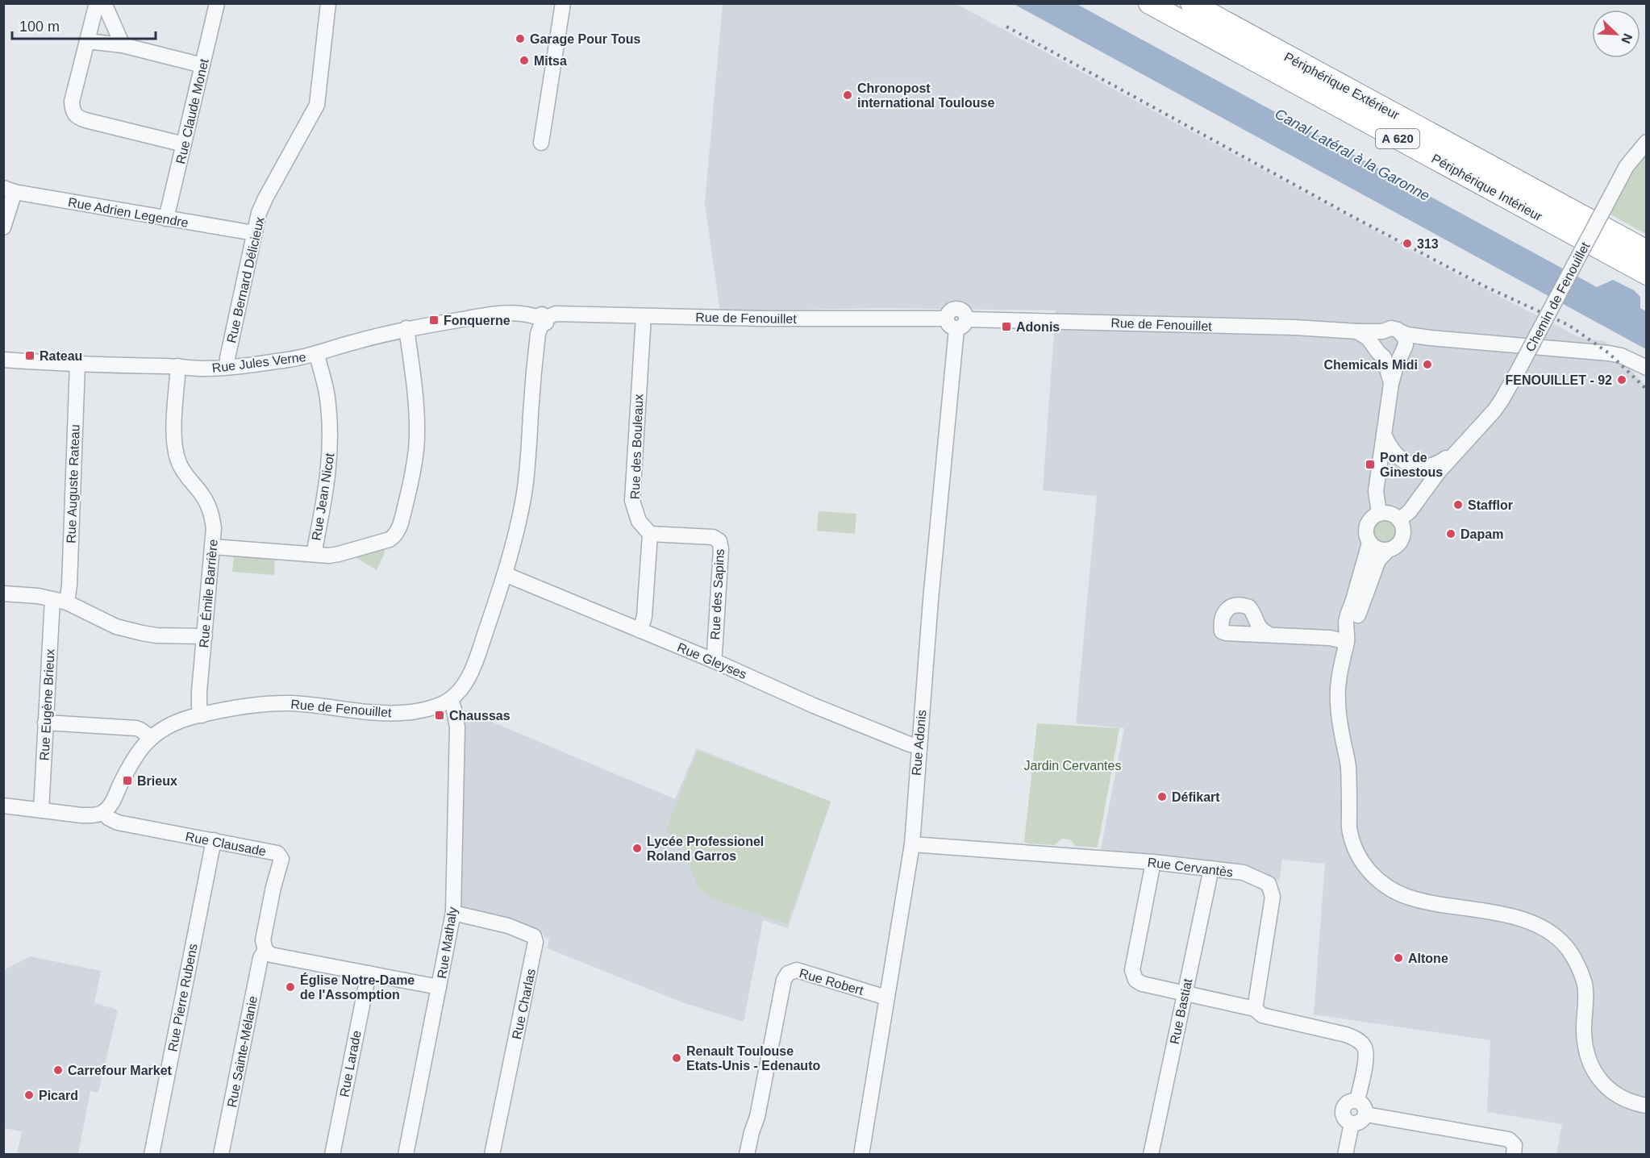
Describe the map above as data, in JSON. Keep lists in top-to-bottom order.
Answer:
{
  "streets": {
    "highway": ["Périphérique Extérieur", "A 620", "Périphérique Intérieur"],
    "street": [
      "Rue Claude Monet",
      "Rue Adrien Legendre",
      "Rue Bernard Délicieux",
      "Chemin de Fenouillet",
      "Rue de Fenouillet",
      "Rue Jules Verne",
      "Rue des Bouleaux",
      "Rue Auguste Rateau",
      "Rue Jean Nicot",
      "Rue Émile Barrière",
      "Rue des Sapins",
      "Rue Gleyses",
      "Rue Eugène Brieux",
      "Rue Adonis",
      "Rue Clausade",
      "Rue Cervantès",
      "Rue Mathaly",
      "Rue Robert",
      "Rue Pierre Rubens",
      "Rue Charlas",
      "Rue Bastiat",
      "Rue Sainte-Mélanie",
      "Rue Larade"
    ]
  },
  "crossings": [
    ["Rue Claude Monet", "Rue Adrien Legendre"],
    ["Rue Adrien Legendre", "Rue Bernard Délicieux"],
    ["Rue Bernard Délicieux", "Rue Jules Verne"],
    ["Rue de Fenouillet", "Rue Jules Verne"],
    ["Rue de Fenouillet", "Rue des Bouleaux"],
    ["Rue de Fenouillet", "Rue Émile Barrière"],
    ["Rue de Fenouillet", "Rue Adonis"],
    ["Rue de Fenouillet", "Rue Clausade"],
    ["Rue de Fenouillet", "Rue Mathaly"],
    ["Rue Jules Verne", "Rue Auguste Rateau"],
    ["Rue Jules Verne", "Rue Jean Nicot"],
    ["Rue Jules Verne", "Rue Émile Barrière"],
    ["Rue des Bouleaux", "Rue des Sapins"],
    ["Rue des Sapins", "Rue Gleyses"],
    ["Rue Gleyses", "Rue Adonis"],
    ["Rue Adonis", "Rue Cervantès"],
    ["Rue Adonis", "Rue Robert"],
    ["Rue Clausade", "Rue Pierre Rubens"],
    ["Rue Clausade", "Rue Sainte-Mélanie"],
    ["Rue Cervantès", "Rue Bastiat"],
    ["Rue Mathaly", "Rue Charlas"]
  ],
  "water": ["Canal Latéral à la Garonne"],
  "parks": ["Jardin Cervantes"],
  "places": {
    "other": [
      "Garage Pour Tous",
      "Mitsa",
      "Chronopost international Toulouse",
      "313",
      "Chemicals Midi",
      "FENOUILLET - 92",
      "Stafflor",
      "Dapam",
      "Défikart",
      "Lycée Professionel Roland Garros",
      "Altone",
      "Église Notre-Dame de l'Assomption",
      "Renault Toulouse Etats-Unis - Edenauto",
      "Carrefour Market",
      "Picard"
    ],
    "transit": [
      "Fonquerne",
      "Adonis",
      "Rateau",
      "Pont de Ginestous",
      "Chaussas",
      "Brieux"
    ]
  },
  "scale_bar": "100 m",
  "north": "bottom right"
}
